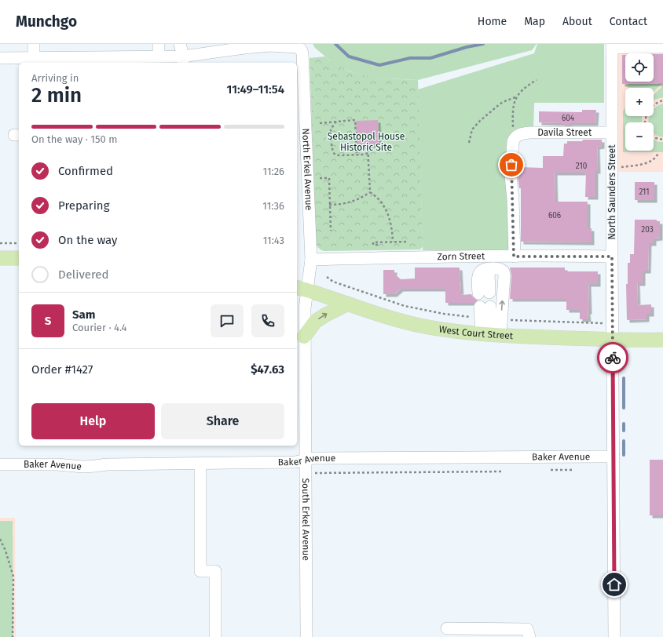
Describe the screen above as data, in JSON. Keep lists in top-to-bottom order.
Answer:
{
  "streets": {
    "main road": ["West Court Street"],
    "street": [
      "Davila Street",
      "North Erkel Avenue",
      "North Saunders Street",
      "Zorn Street",
      "Baker Avenue",
      "South Erkel Avenue"
    ]
  },
  "crossings": [
    ["Davila Street", "North Saunders Street"],
    ["North Erkel Avenue", "Zorn Street"],
    ["North Erkel Avenue", "West Court Street"],
    ["North Erkel Avenue", "South Erkel Avenue"],
    ["North Saunders Street", "Zorn Street"],
    ["North Saunders Street", "West Court Street"],
    ["North Saunders Street", "Baker Avenue"],
    ["West Court Street", "South Erkel Avenue"],
    ["Baker Avenue", "South Erkel Avenue"]
  ],
  "parks": ["Sebastopol House Historic Site"],
  "house_numbers": [
    "604",
    "210",
    "211",
    "606",
    "203"
  ],
  "page": {
    "header": "Munchgo",
    "nav": [
      "Home",
      "Map",
      "About",
      "Contact"
    ],
    "map_buttons": ["+", "−"],
    "heading": ["2 min", "Arriving in", "11:49–11:54"],
    "panel": [
      "Sam",
      "Courier · 4.4",
      "Order #1427",
      "$47.63"
    ],
    "bar": "On the way · 150 m",
    "list": [
      ["Confirmed", "11:26"],
      ["Preparing", "11:36"],
      ["On the way", "11:43"],
      "Delivered"
    ],
    "round": "S",
    "buttons": ["Help", "Share"]
  }
}
